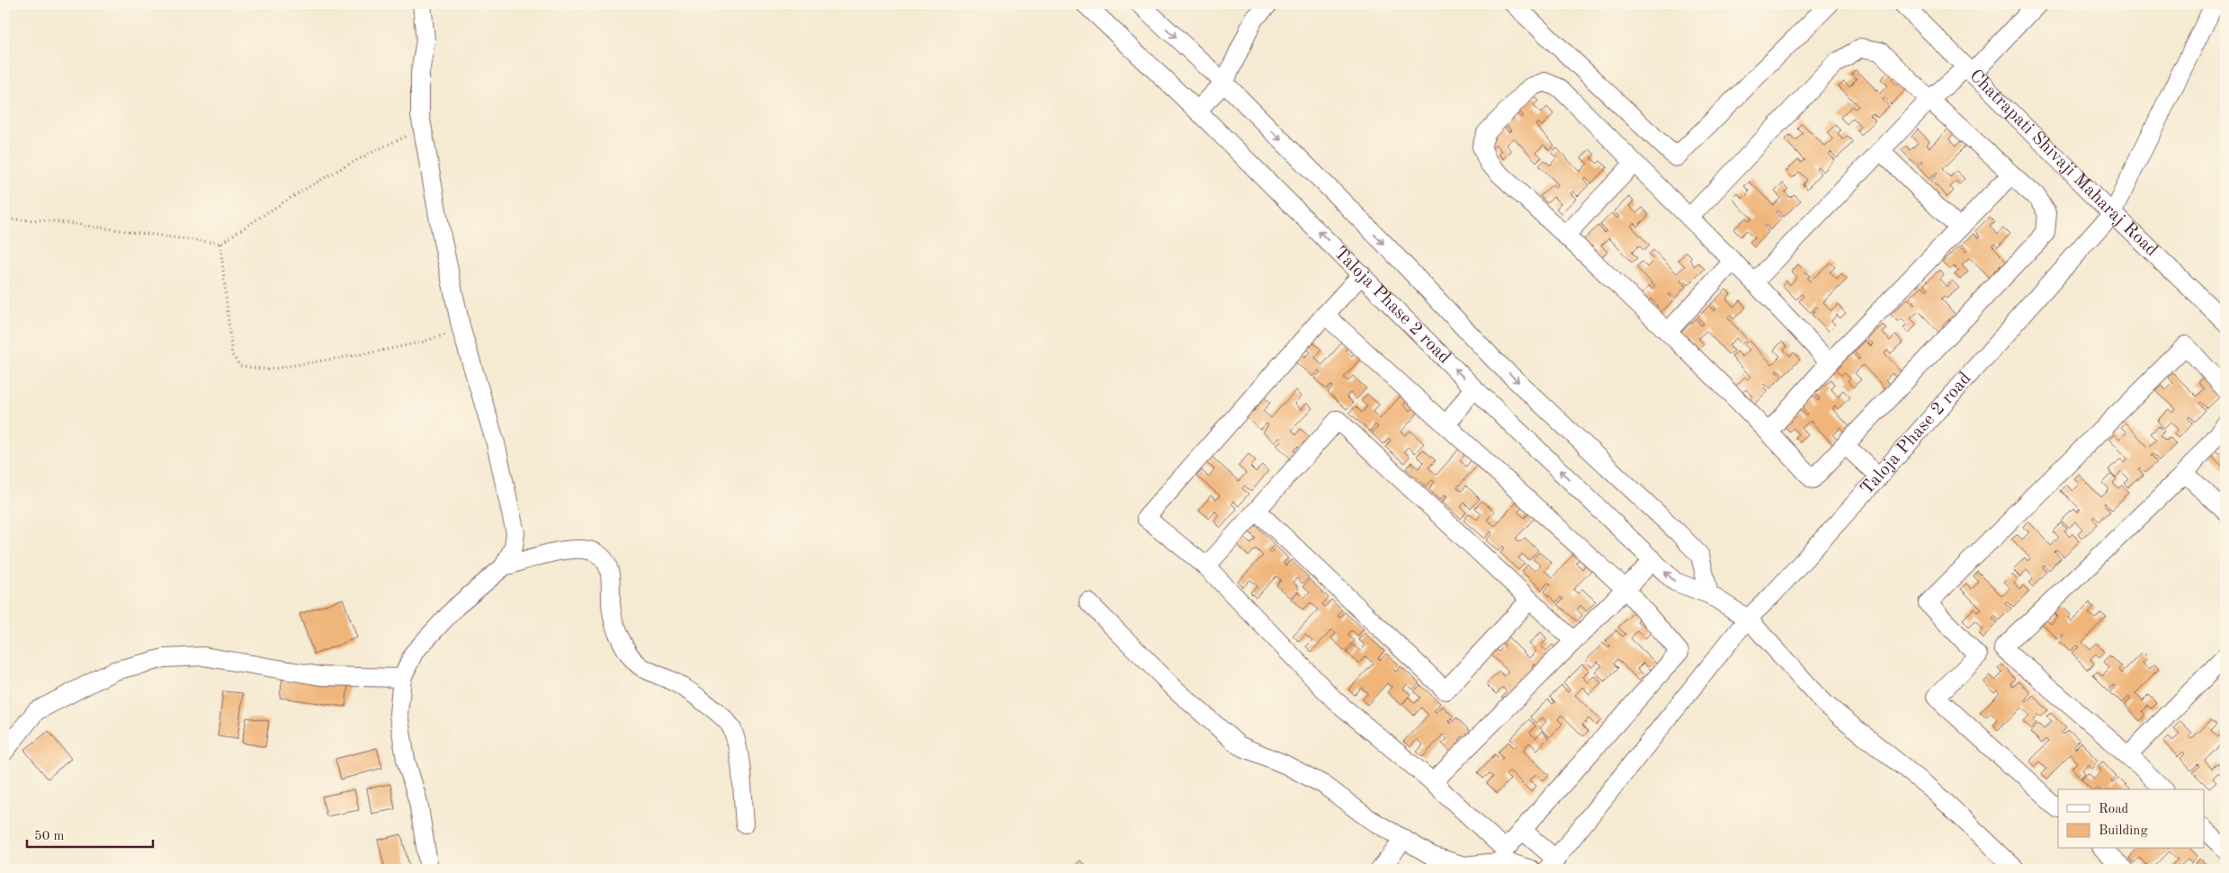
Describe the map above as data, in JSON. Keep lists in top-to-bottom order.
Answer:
{
  "streets": {
    "street": ["Chatrapati Shivaji Maharaj Road", "Taloja Phase 2 road"]
  },
  "crossings": [
    ["Chatrapati Shivaji Maharaj Road", "Taloja Phase 2 road"]
  ],
  "legend": ["Road", "Building"],
  "scale_bar": "50 m"
}
